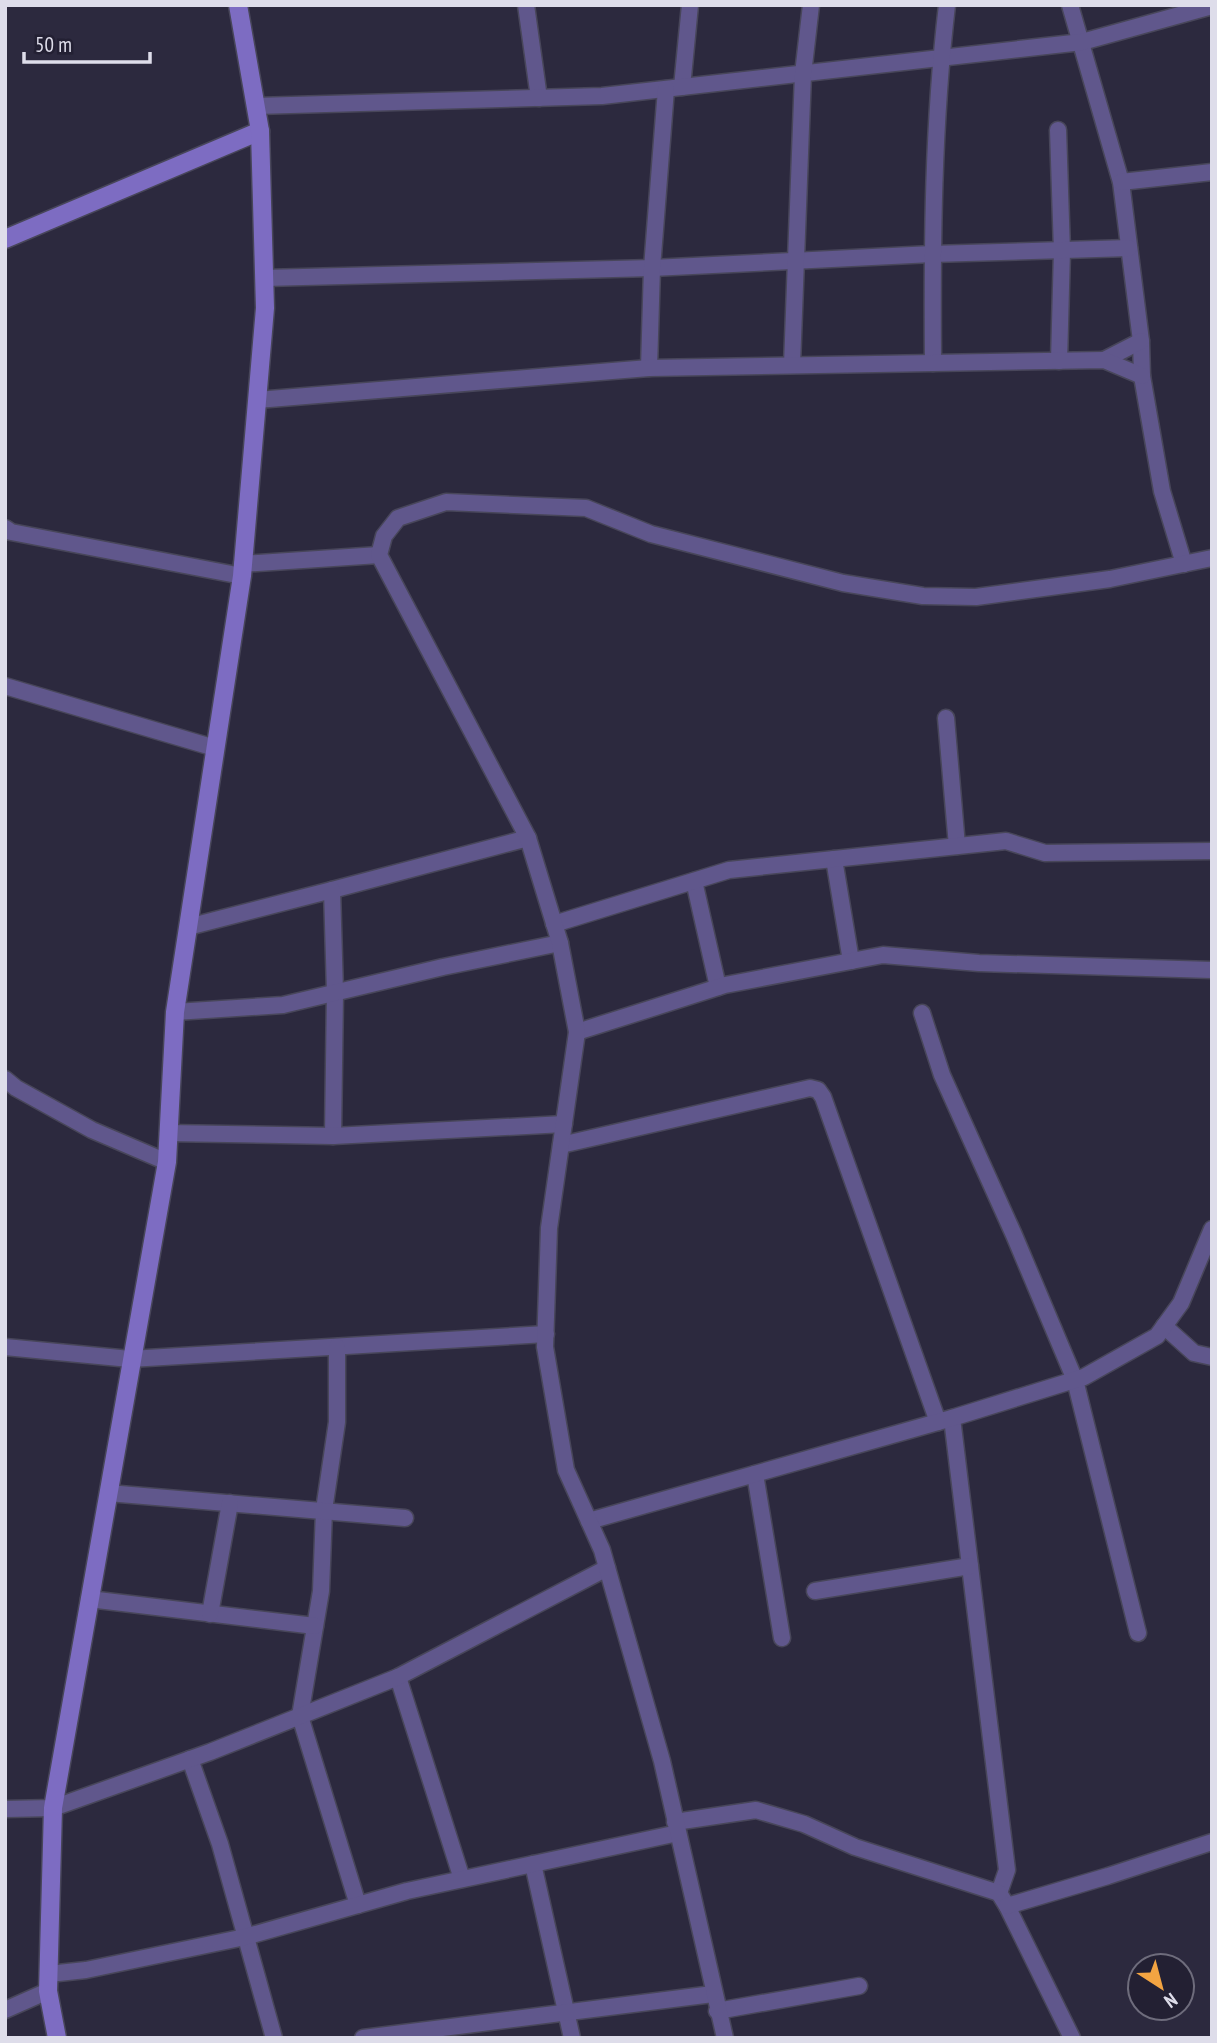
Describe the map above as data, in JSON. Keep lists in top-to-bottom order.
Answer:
{
  "scale_bar": "50 m",
  "north": "bottom right"
}
